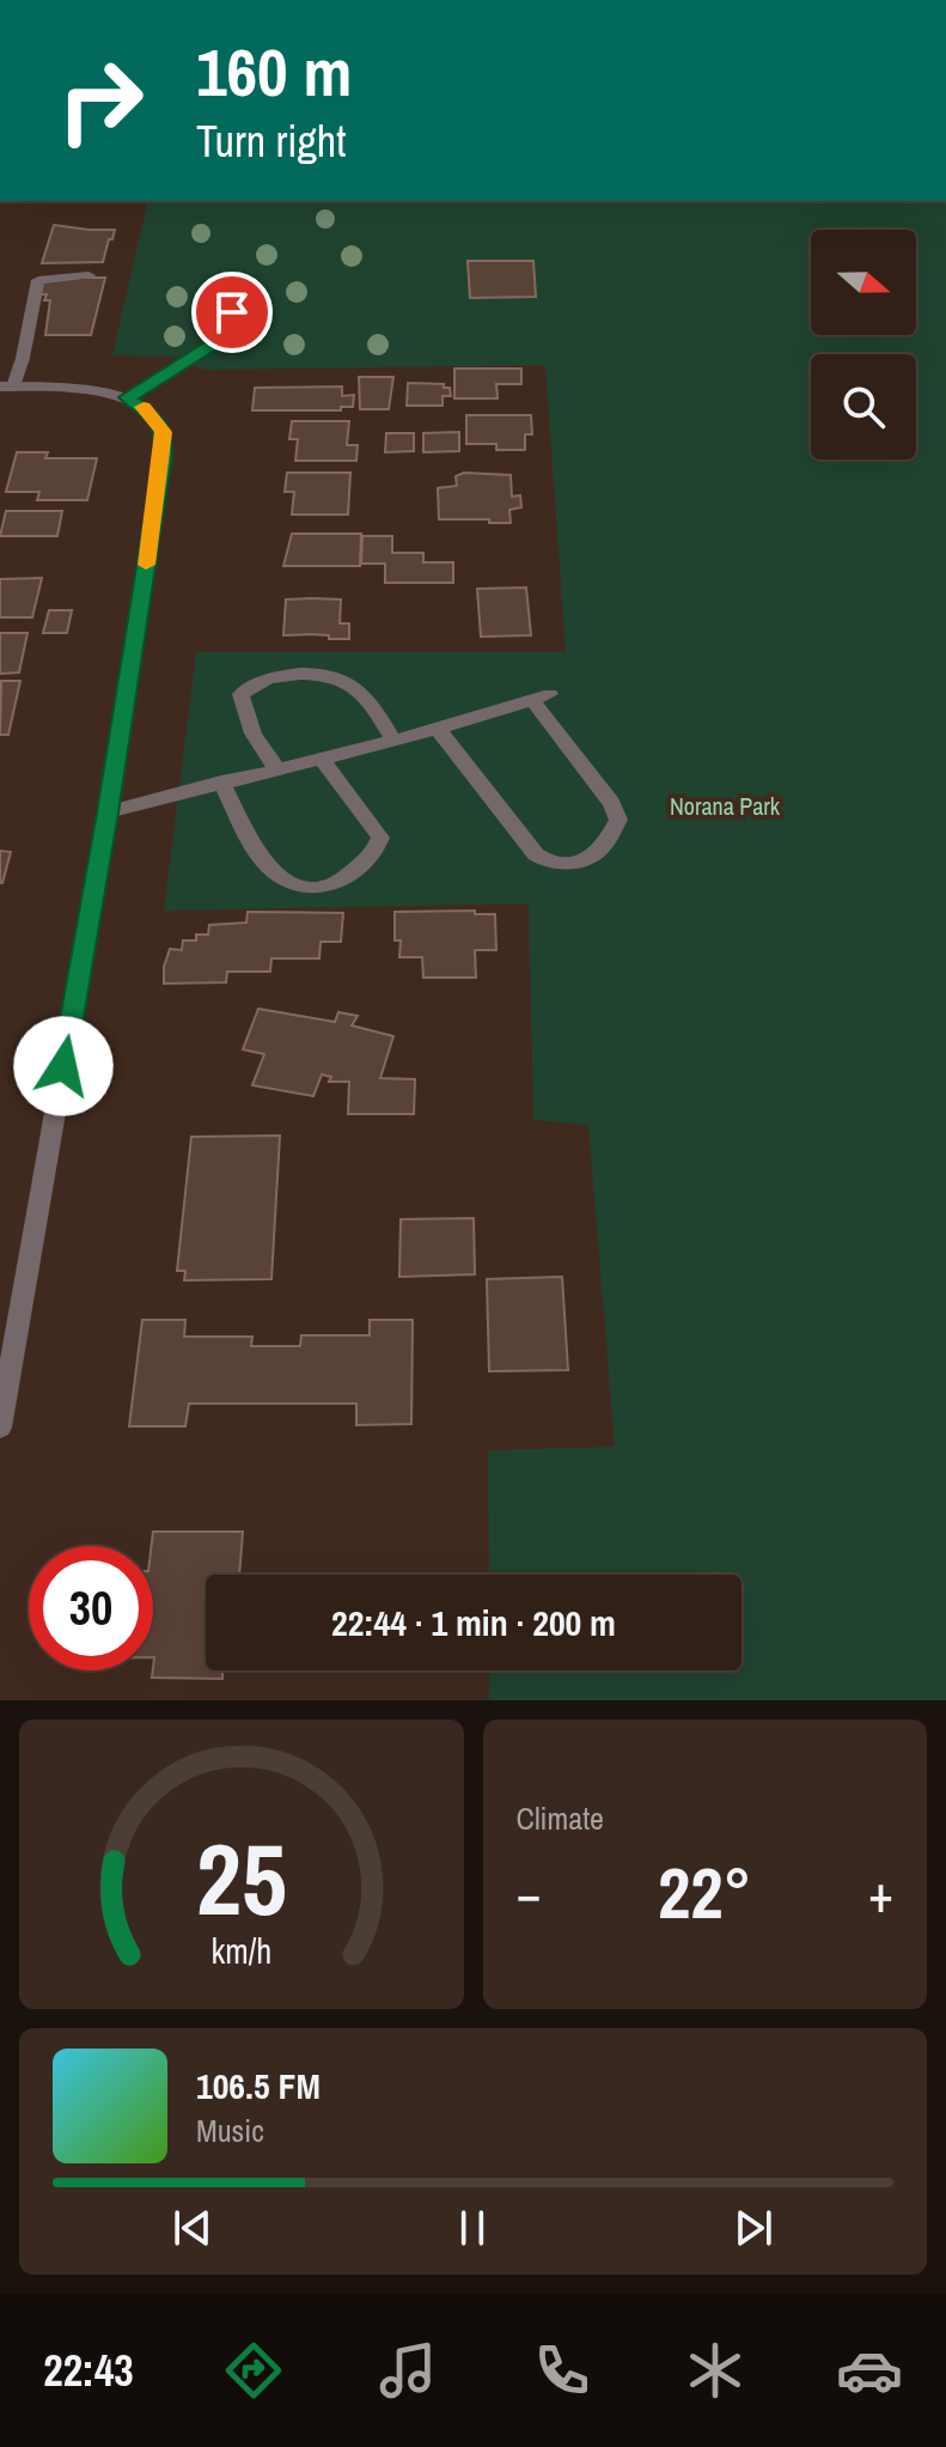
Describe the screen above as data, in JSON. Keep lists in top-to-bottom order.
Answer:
{
  "parks": ["Norana Park"],
  "north": "right",
  "page": {
    "turn": ["160 m", "Turn right"],
    "limit": "30",
    "trip": "22:44 · 1 min · 200 m",
    "tile": "Climate",
    "heat": ["−", "22°", "+"],
    "song": ["106.5 FM", "Music"],
    "tabs": "22:43",
    "gauge": ["25", "km/h"]
  }
}
